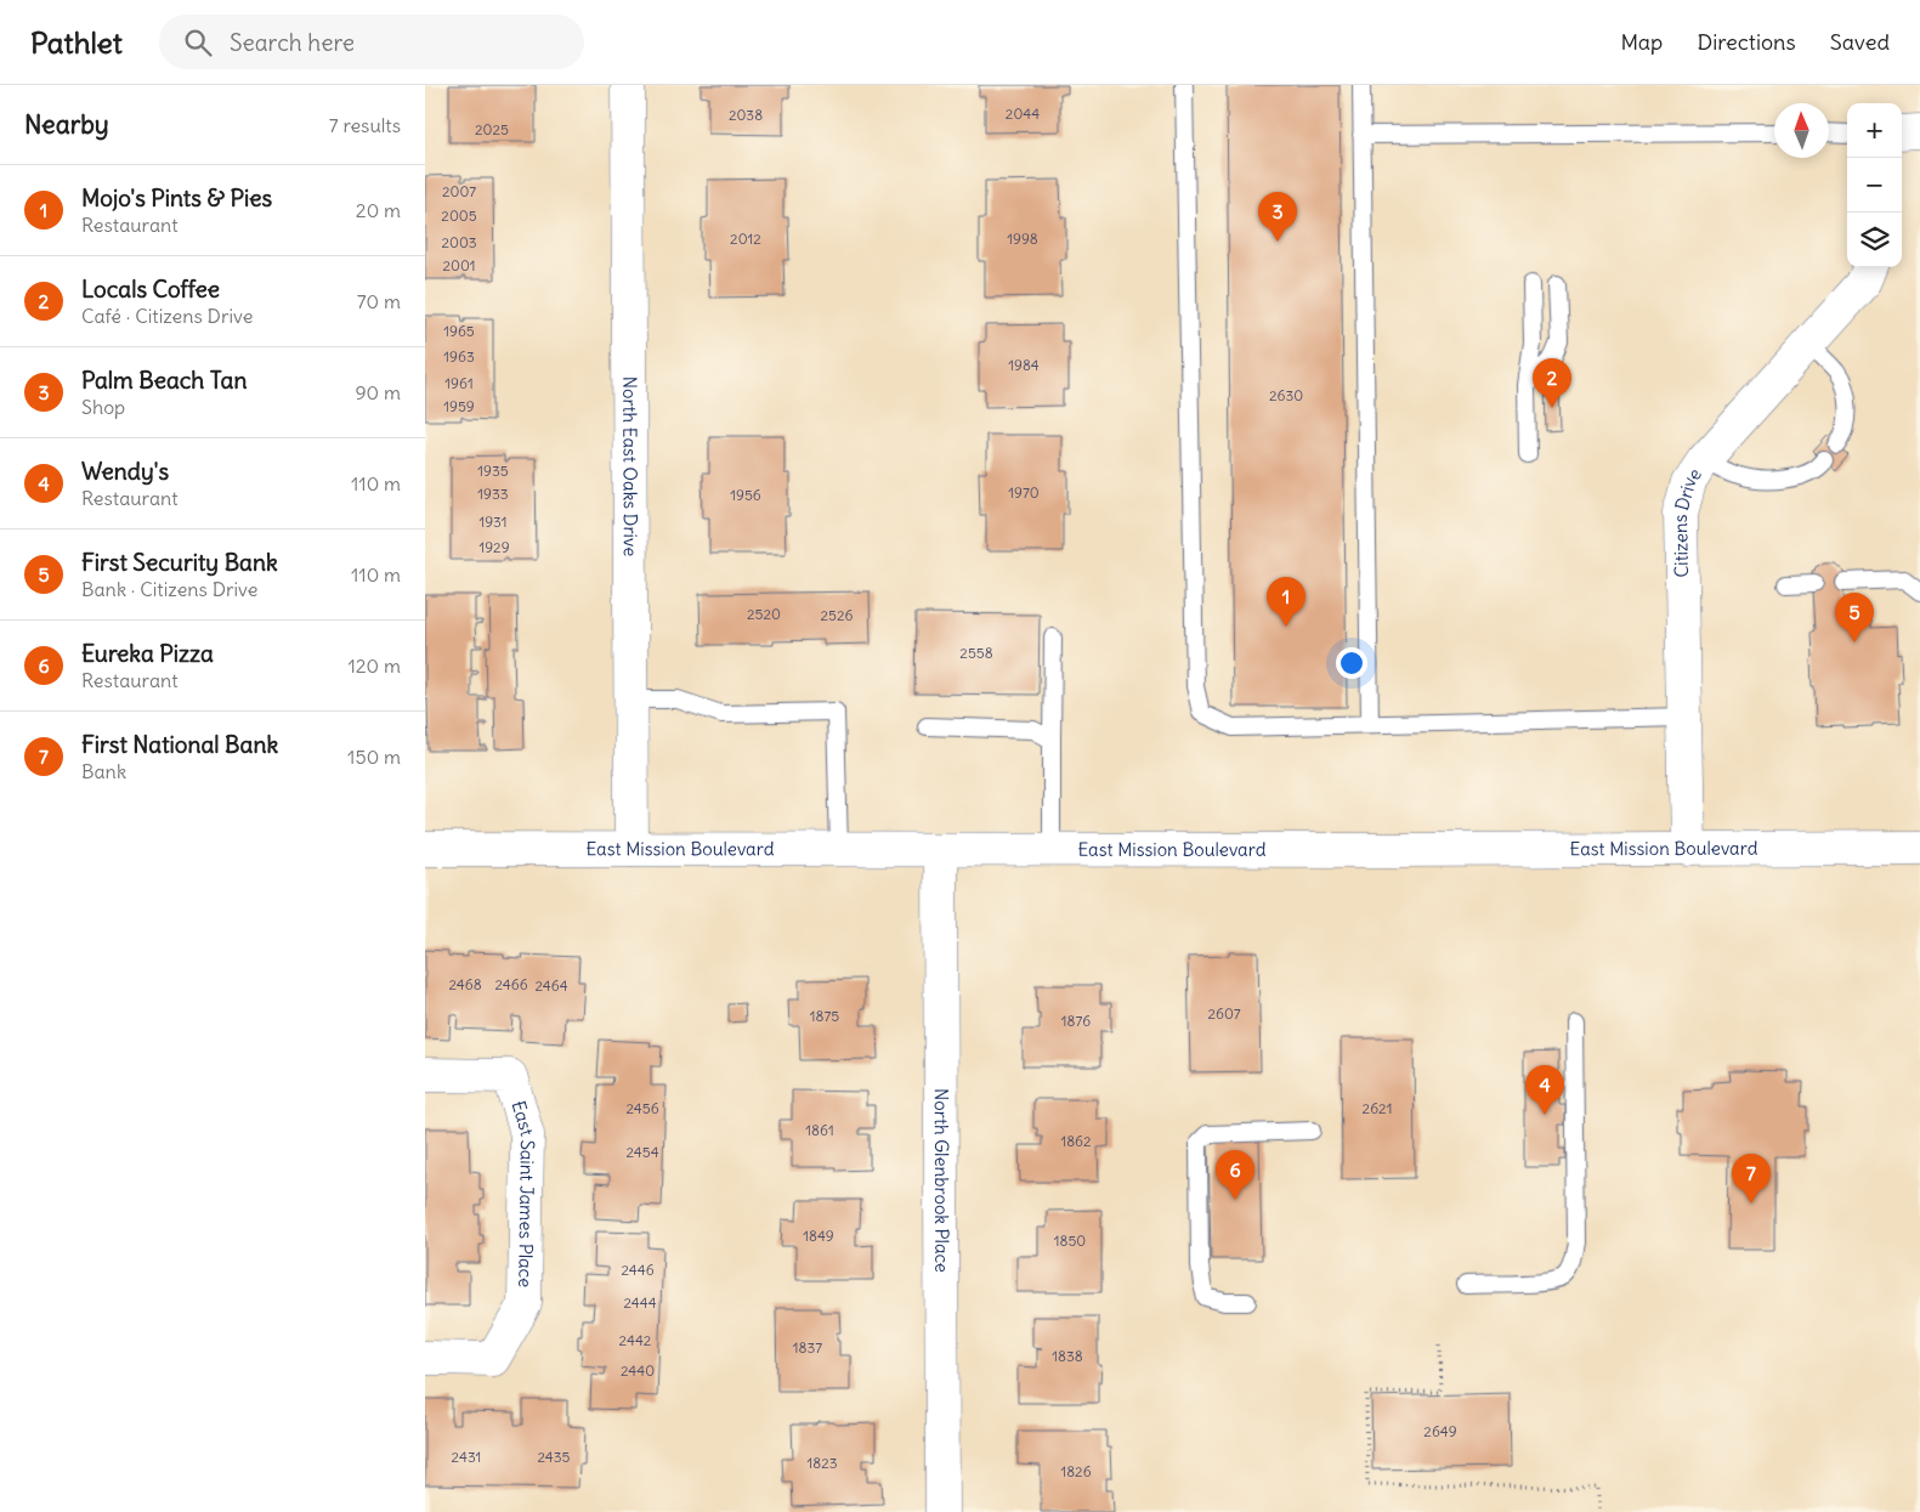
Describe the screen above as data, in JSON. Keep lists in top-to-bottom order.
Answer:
{
  "streets": {
    "street": [
      "North East Oaks Drive",
      "Citizens Drive",
      "East Mission Boulevard",
      "North Glenbrook Place",
      "East Saint James Place"
    ]
  },
  "crossings": [
    ["North East Oaks Drive", "East Mission Boulevard"],
    ["Citizens Drive", "East Mission Boulevard"],
    ["East Mission Boulevard", "North Glenbrook Place"]
  ],
  "house_numbers": [
    "2044",
    "2038",
    "2025",
    "2007",
    "2005",
    "2012",
    "1998",
    "2003",
    "2001",
    "1965",
    "1963",
    "1984",
    "1961",
    "2630",
    "1959",
    "1935",
    "1970",
    "1933",
    "1956",
    "1931",
    "1929",
    "2520",
    "2526",
    "2558",
    "2468",
    "2466",
    "2464",
    "2607",
    "1875",
    "1876",
    "2456",
    "2621",
    "1861",
    "1862",
    "2454",
    "1849",
    "1850",
    "2446",
    "2444",
    "2442",
    "1837",
    "1838",
    "2440",
    "2649",
    "2431",
    "2435",
    "1823",
    "1826"
  ],
  "north": "top",
  "page": {
    "header": "Pathlet",
    "search": "Search here",
    "nav": ["Map", "Directions", "Saved"],
    "heading": ["Nearby", "7 results"],
    "map_buttons": ["+", "−"],
    "list": [
      {
        "mark": "1",
        "name": "Mojo's Pints & Pies",
        "note": "Restaurant",
        "value": "20 m"
      },
      {
        "mark": "2",
        "name": "Locals Coffee",
        "note": "Café · Citizens Drive",
        "value": "70 m"
      },
      {
        "mark": "3",
        "name": "Palm Beach Tan",
        "note": "Shop",
        "value": "90 m"
      },
      {
        "mark": "4",
        "name": "Wendy's",
        "note": "Restaurant",
        "value": "110 m"
      },
      {
        "mark": "5",
        "name": "First Security Bank",
        "note": "Bank · Citizens Drive",
        "value": "110 m"
      },
      {
        "mark": "6",
        "name": "Eureka Pizza",
        "note": "Restaurant",
        "value": "120 m"
      },
      {
        "mark": "7",
        "name": "First National Bank",
        "note": "Bank",
        "value": "150 m"
      }
    ],
    "pins": [
      "3",
      "2",
      "1",
      "5",
      "4",
      "6",
      "7"
    ]
  }
}
